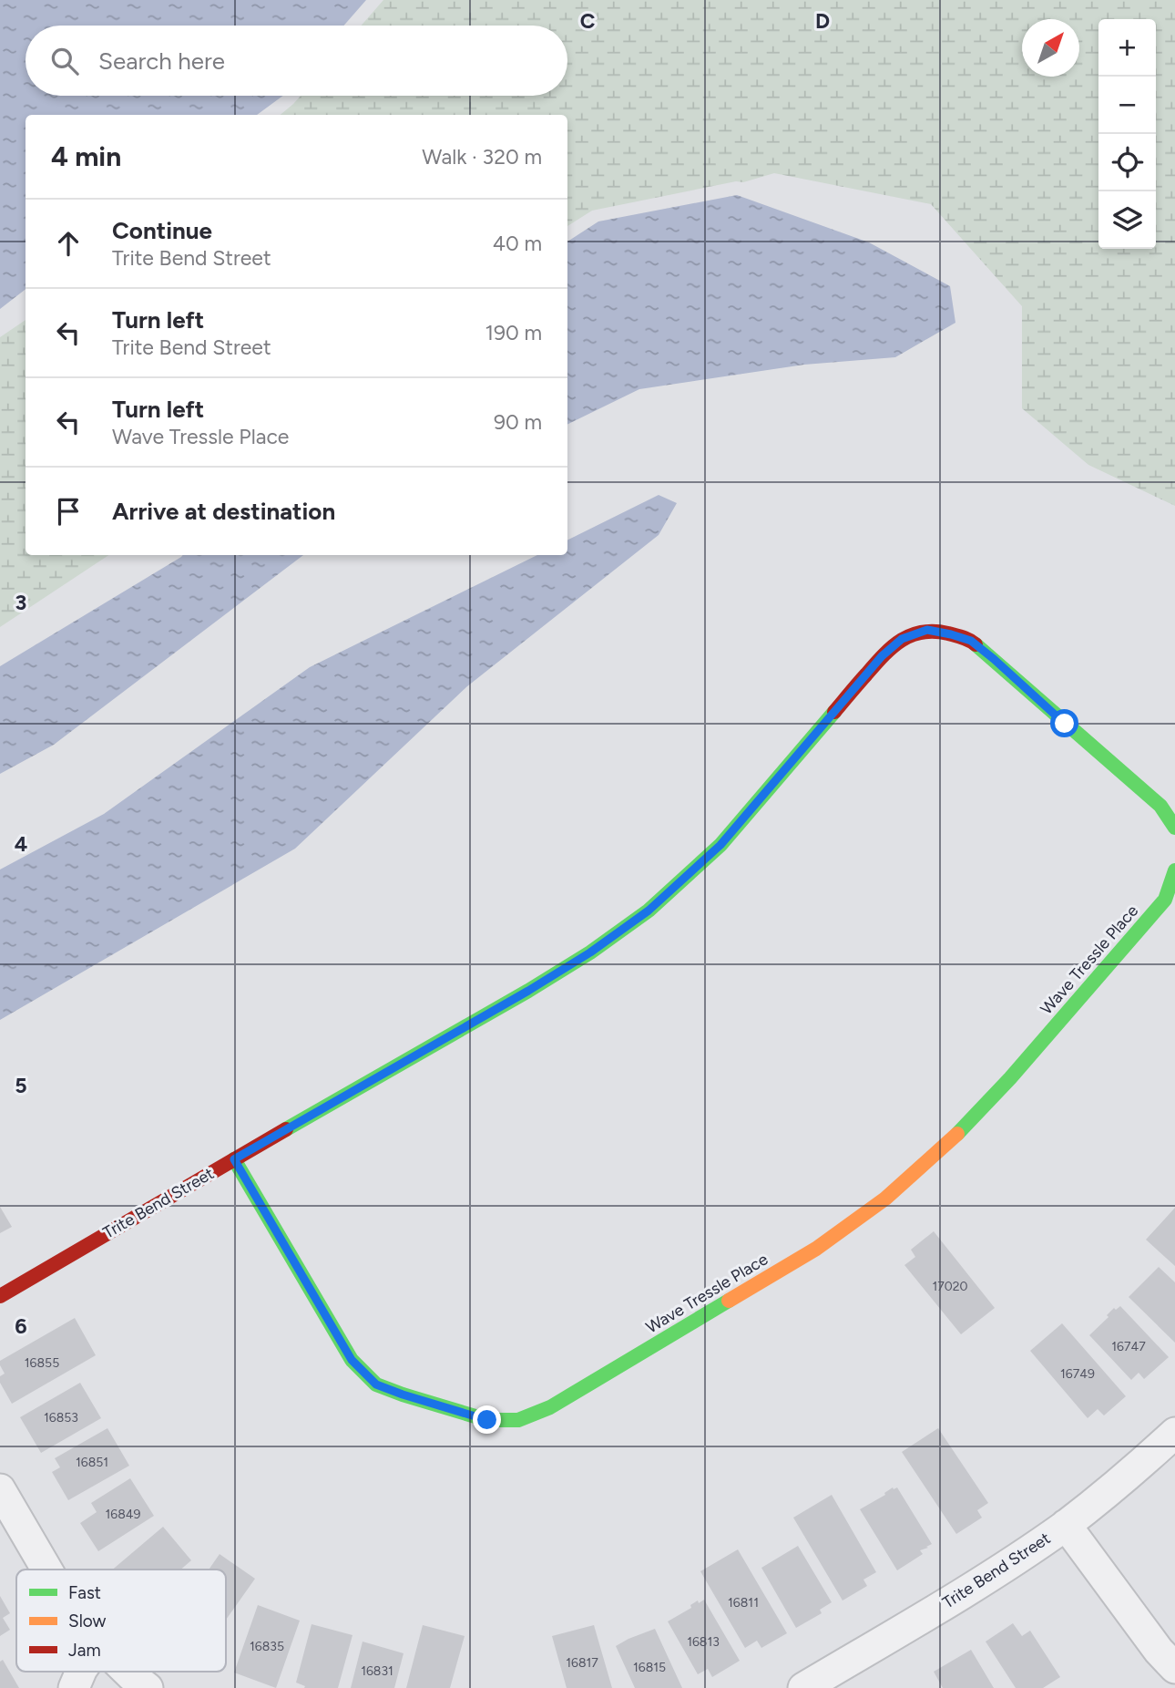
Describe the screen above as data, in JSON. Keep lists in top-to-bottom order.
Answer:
{
  "streets": {
    "street": ["Wave Tressle Place", "Trite Bend Street"]
  },
  "crossings": [
    ["Wave Tressle Place", "Trite Bend Street"]
  ],
  "house_numbers": [
    "17020",
    "16747",
    "16855",
    "16749",
    "16853",
    "16851",
    "16849",
    "16811",
    "16813",
    "16835",
    "16817",
    "16815",
    "16831"
  ],
  "legend": ["Fast", "Slow", "Jam"],
  "north": "top right",
  "page": {
    "map_buttons": ["+", "−"],
    "search": "Search here",
    "heading": ["4 min", "Walk · 320 m"],
    "list": [
      ["Continue", "Trite Bend Street", "40 m"],
      ["Turn left", "Trite Bend Street", "190 m"],
      ["Turn left", "Wave Tressle Place", "90 m"],
      "Arrive at destination"
    ]
  },
  "grid": {
    "columns": ["C", "D"],
    "rows": [
      "3",
      "4",
      "5",
      "6"
    ]
  }
}
